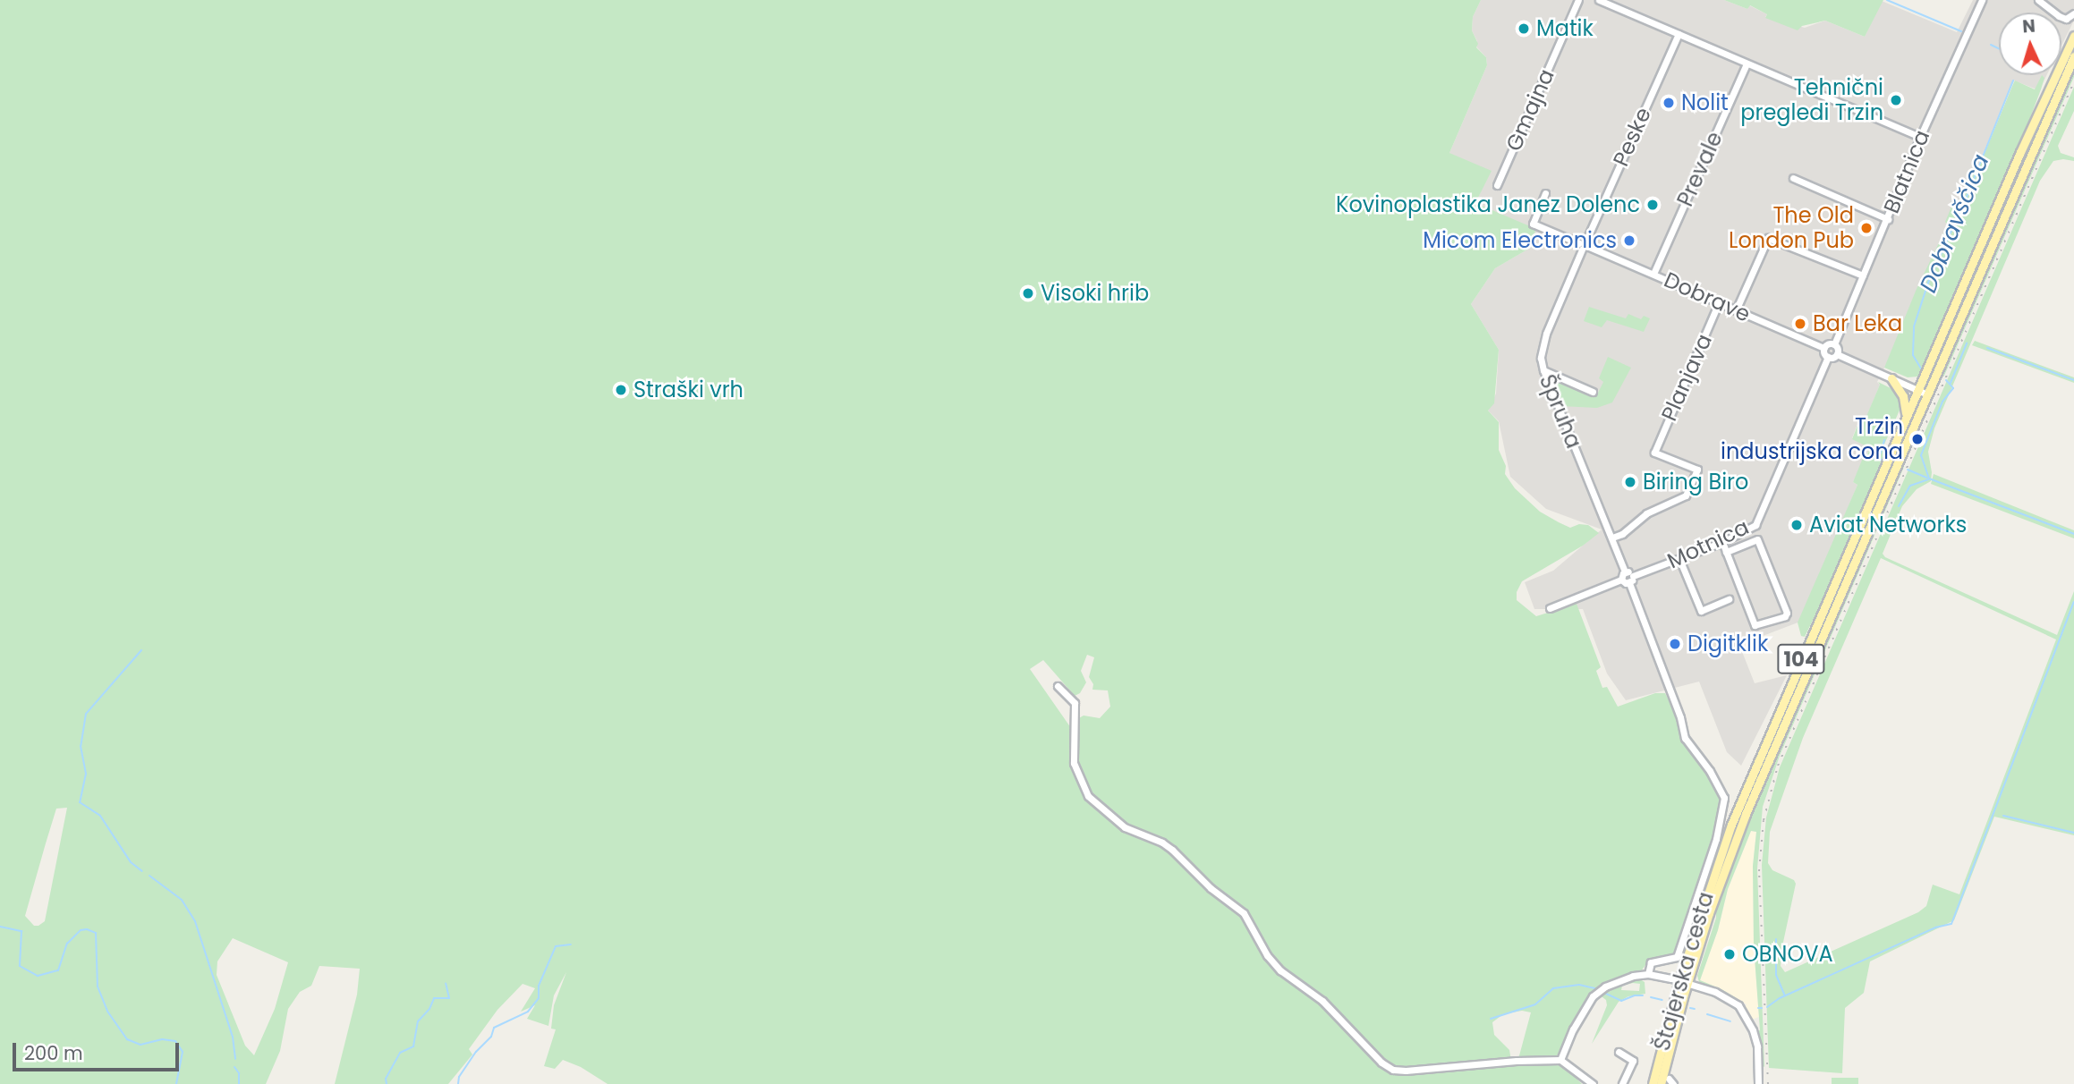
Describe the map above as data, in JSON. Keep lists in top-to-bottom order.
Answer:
{
  "streets": {
    "main road": ["104", "Štajerska cesta"],
    "street": [
      "Gmajna",
      "Peske",
      "Prevale",
      "Blatnica",
      "Dobrave",
      "Planjava",
      "Špruha",
      "Motnica"
    ]
  },
  "crossings": [
    ["Peske", "Dobrave"],
    ["Peske", "Špruha"],
    ["Prevale", "Dobrave"],
    ["Dobrave", "Planjava"],
    ["Dobrave", "Špruha"],
    ["Planjava", "Špruha"],
    ["104", "Štajerska cesta"]
  ],
  "water": ["Dobravščica"],
  "places": [
    "Matik",
    "Tehnični pregledi Trzin",
    "Nolit",
    "Kovinoplastika Janez Dolenc",
    "The Old London Pub",
    "Micom Electronics",
    "Visoki hrib",
    "Bar Leka",
    "Straški vrh",
    "Trzin industrijska cona",
    "Biring Biro",
    "Aviat Networks",
    "Digitklik",
    "OBNOVA"
  ],
  "scale_bar": "200 m",
  "north": "top"
}
